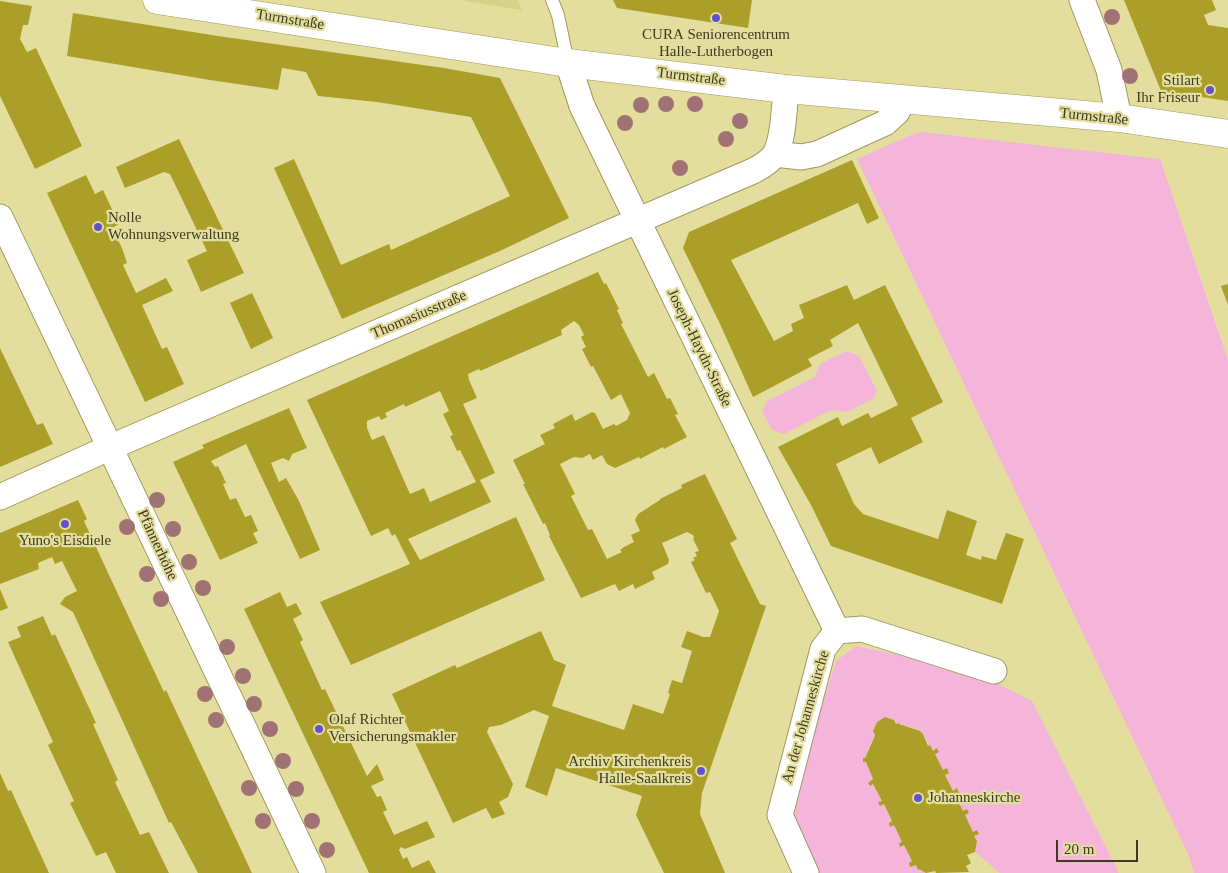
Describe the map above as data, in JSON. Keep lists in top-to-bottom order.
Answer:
{
  "streets": {
    "street": [
      "Turmstraße",
      "Thomasiusstraße",
      "Joseph-Haydn-Straße",
      "Pfännerhöhe",
      "An der Johanneskirche"
    ]
  },
  "crossings": [
    ["Turmstraße", "Joseph-Haydn-Straße"],
    ["Thomasiusstraße", "Joseph-Haydn-Straße"],
    ["Thomasiusstraße", "Pfännerhöhe"],
    ["Joseph-Haydn-Straße", "An der Johanneskirche"]
  ],
  "places": [
    "CURA Seniorencentrum Halle-Lutherbogen",
    "Stilart Ihr Friseur",
    "Nolle Wohnungsverwaltung",
    "Yuno's Eisdiele",
    "Olaf Richter Versicherungsmakler",
    "Archiv Kirchenkreis Halle-Saalkreis",
    "Johanneskirche"
  ],
  "scale_bar": "20 m"
}
